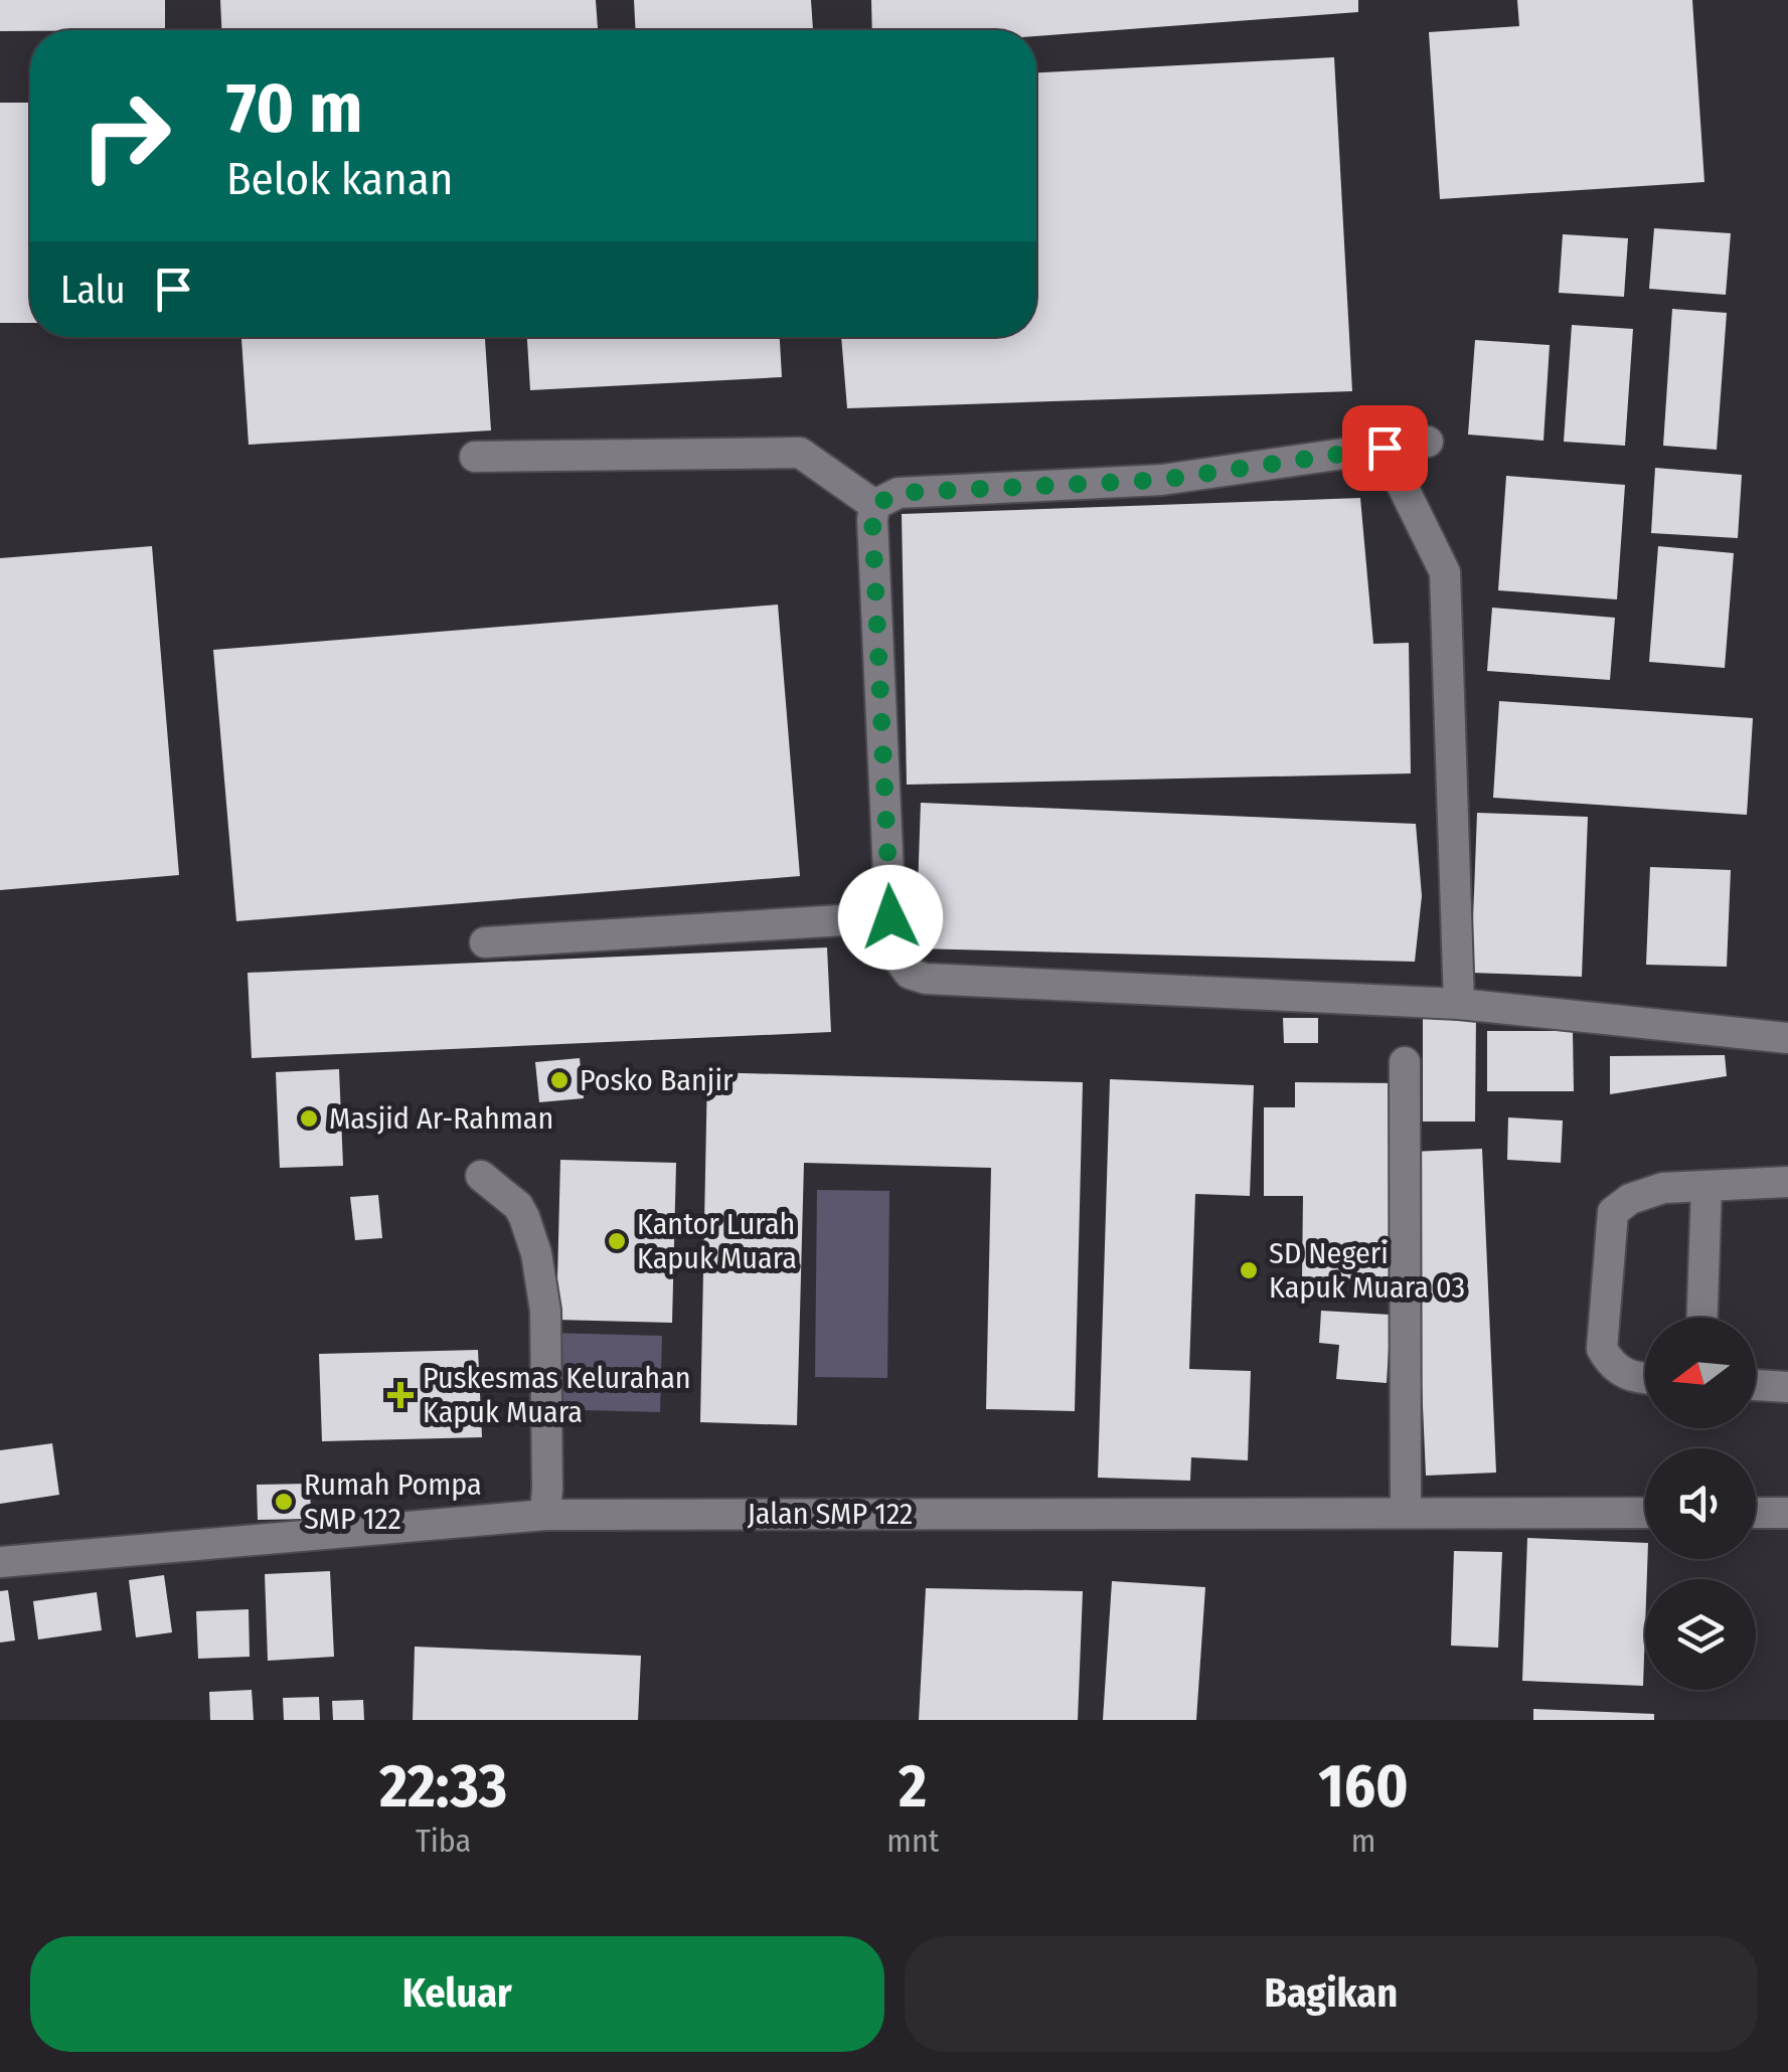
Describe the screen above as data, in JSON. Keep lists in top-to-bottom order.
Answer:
{
  "streets": {
    "street": ["Jalan SMP 122"]
  },
  "places": {
    "other": [
      "Posko Banjir",
      "Masjid Ar-Rahman",
      "Kantor Lurah Kapuk Muara",
      "SD Negeri Kapuk Muara 03",
      "Rumah Pompa SMP 122"
    ],
    "health": ["Puskesmas Kelurahan Kapuk Muara"]
  },
  "north": "left",
  "page": {
    "turn": ["70 m", "Belok kanan"],
    "then": "Lalu",
    "eta": [
      "22:33",
      "Tiba",
      "2",
      "mnt",
      "160",
      "m"
    ],
    "buttons": ["Keluar", "Bagikan"]
  }
}
